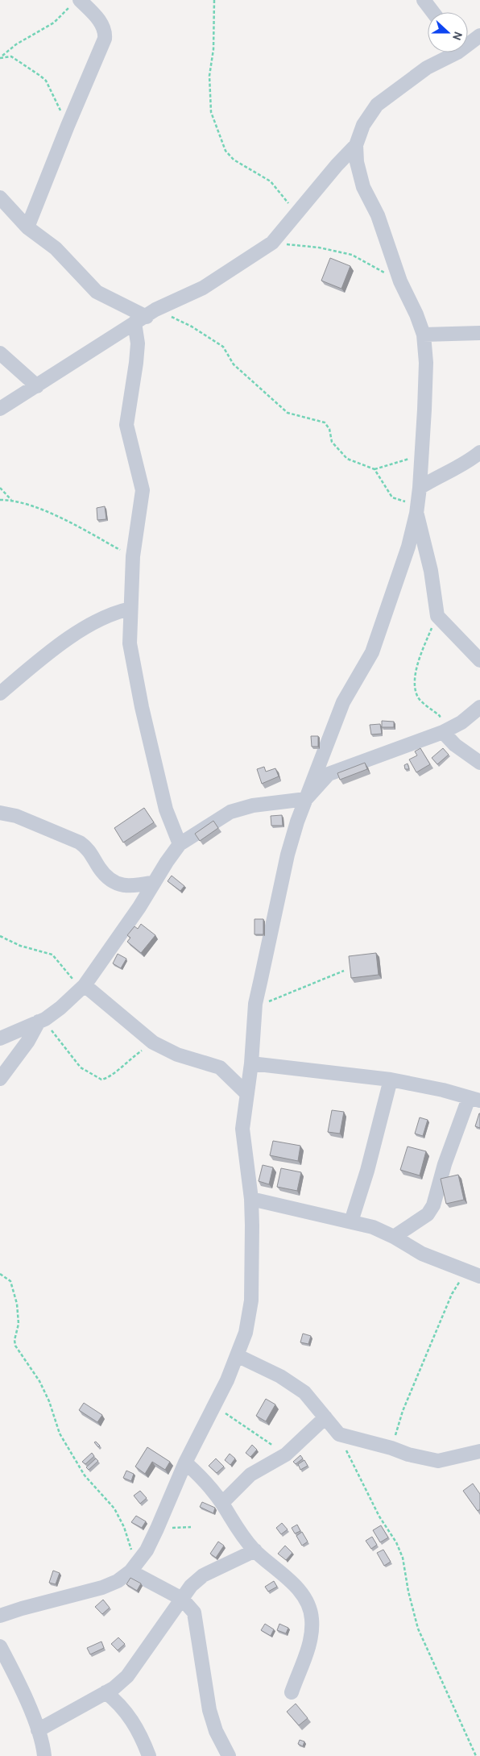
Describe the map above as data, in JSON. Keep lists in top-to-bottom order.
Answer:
{
  "north": "right"
}
